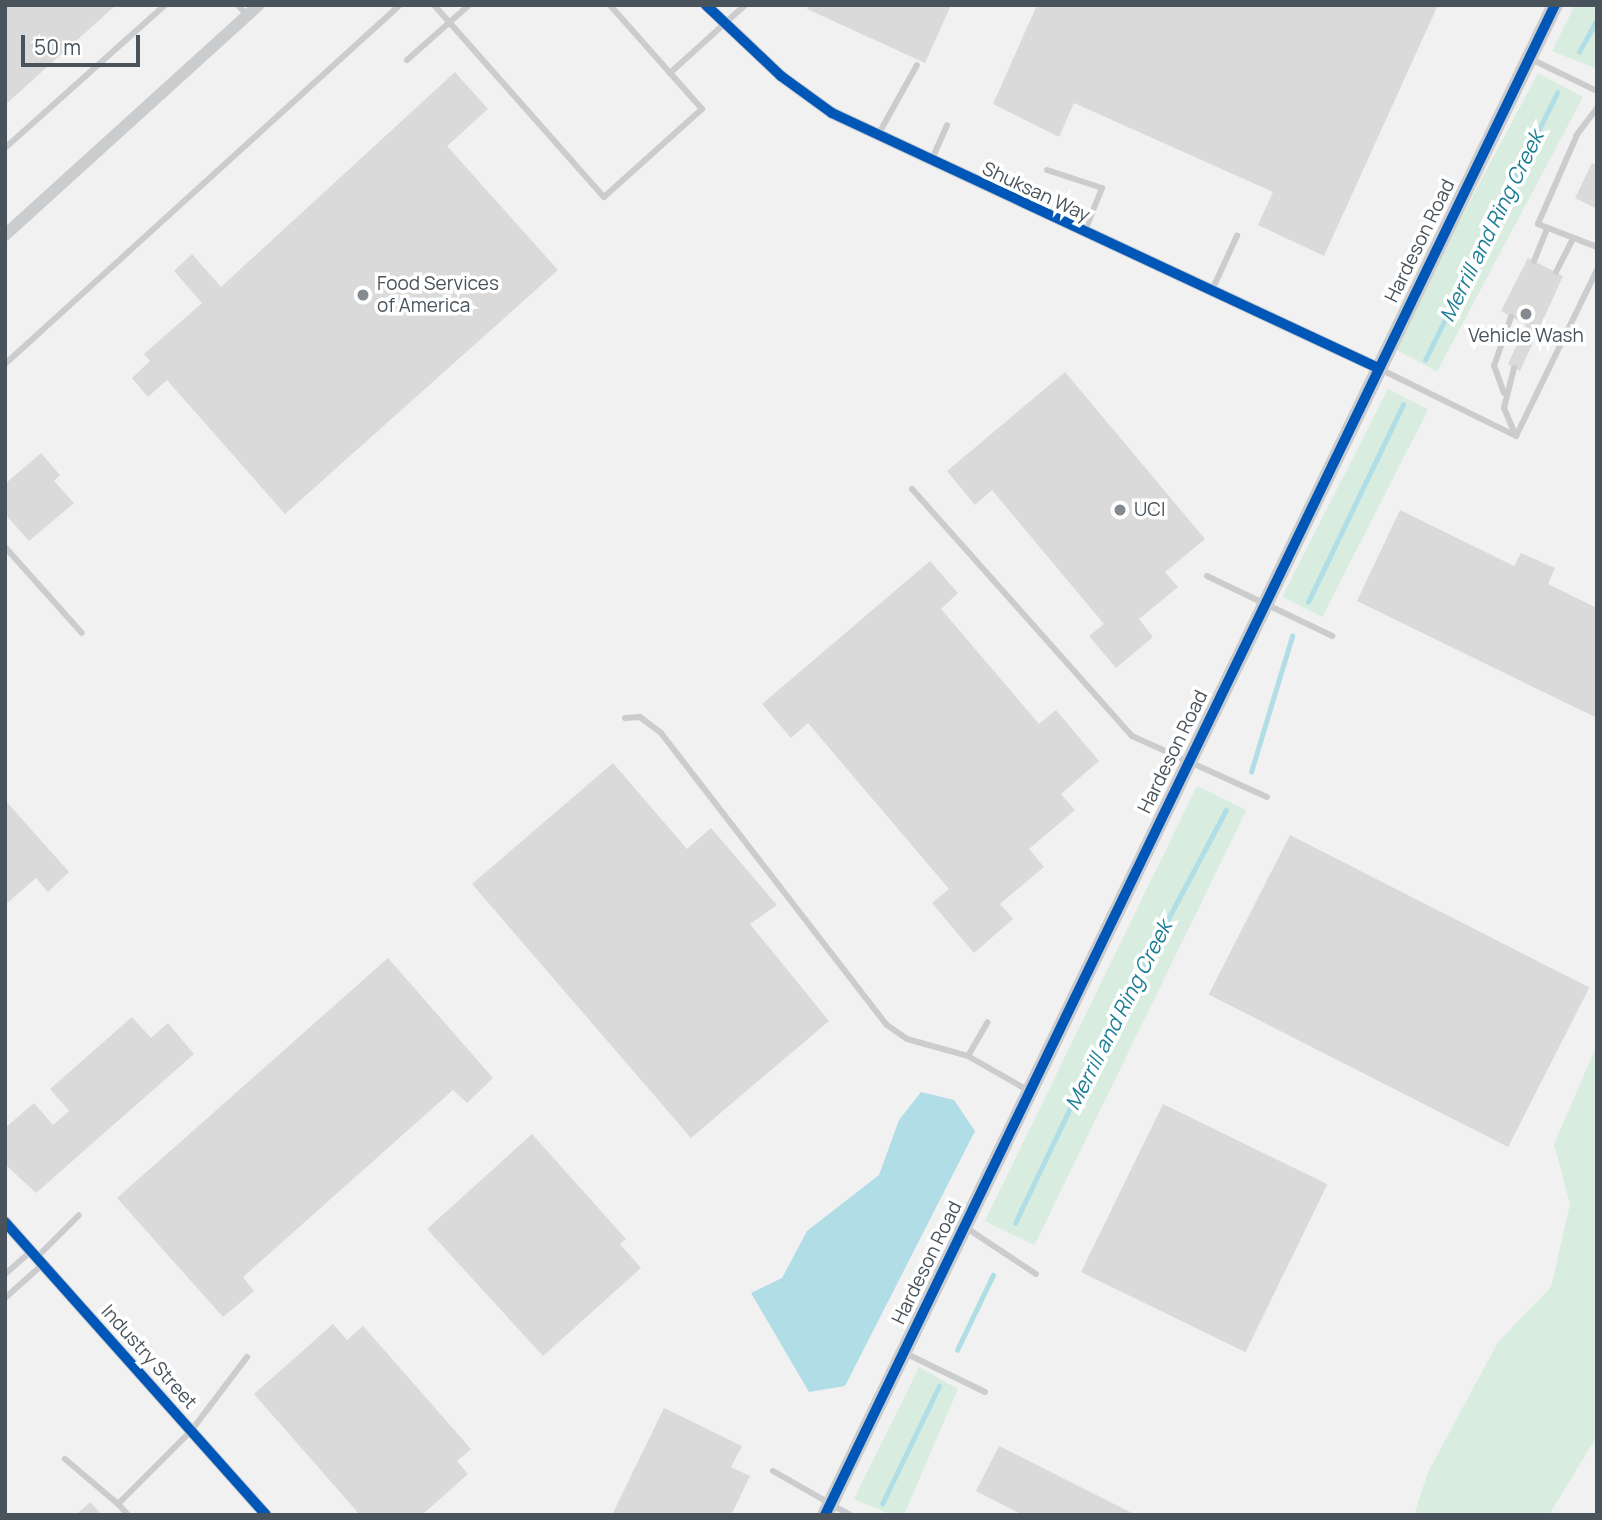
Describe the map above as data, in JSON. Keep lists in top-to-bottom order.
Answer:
{
  "streets": {
    "street": ["Shuksan Way", "Hardeson Road", "Industry Street"]
  },
  "crossings": [
    ["Shuksan Way", "Hardeson Road"]
  ],
  "water": ["Merrill and Ring Creek"],
  "places": ["Food Services of America", "Vehicle Wash", "UCI"],
  "scale_bar": "50 m"
}
